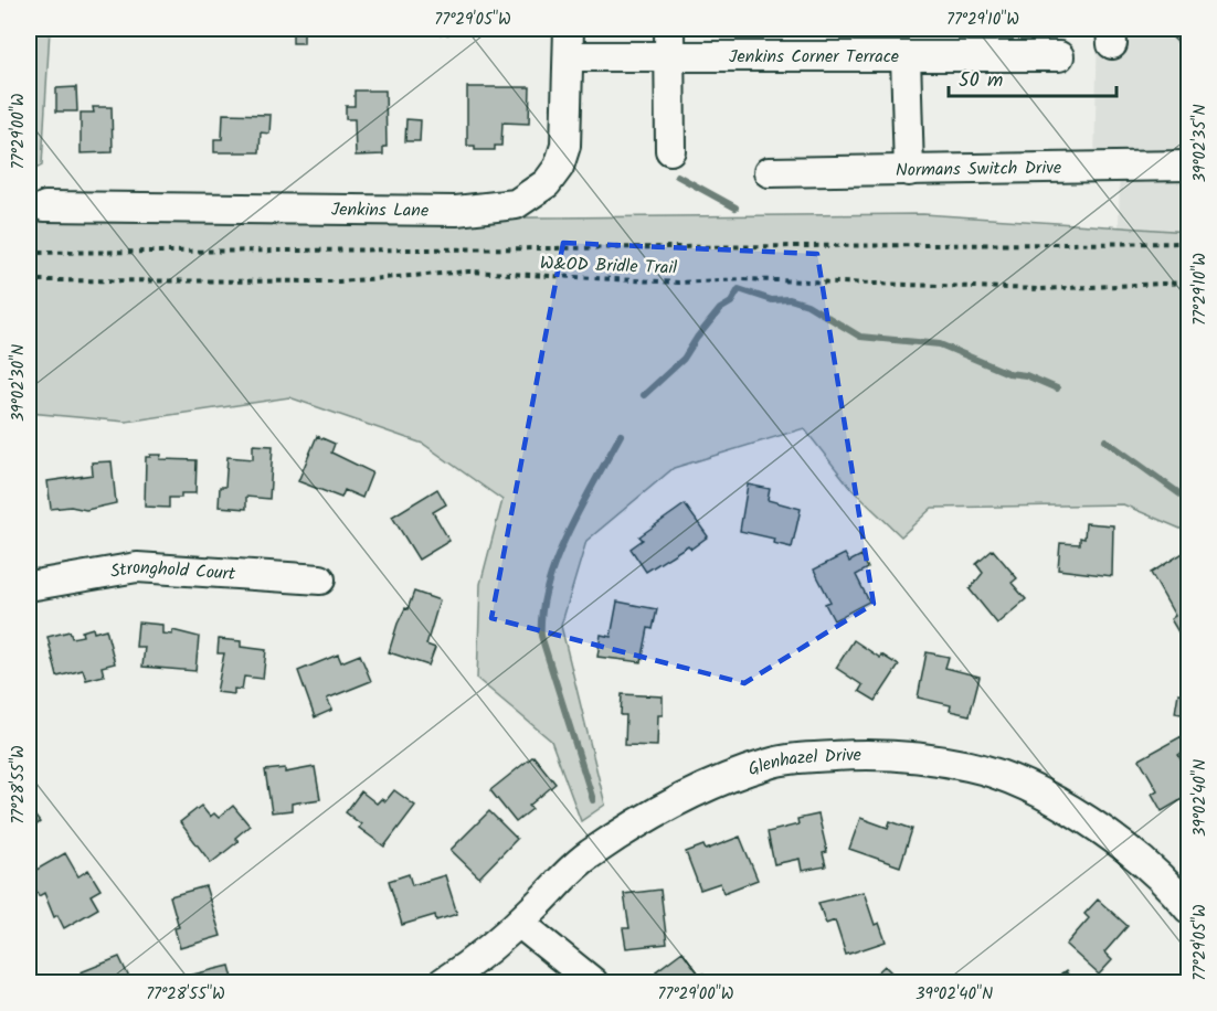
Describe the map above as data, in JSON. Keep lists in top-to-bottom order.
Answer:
{
  "streets": {
    "street": [
      "Jenkins Corner Terrace",
      "Normans Switch Drive",
      "Jenkins Lane",
      "Stronghold Court",
      "Glenhazel Drive"
    ],
    "path": ["W&OD Bridle Trail"]
  },
  "crossings": [
    ["Jenkins Corner Terrace", "Jenkins Lane"]
  ],
  "scale_bar": "50 m",
  "coordinates": [
    "77°29'05\"W",
    "77°29'10\"W",
    "77°29'00\"W",
    "39°02'35\"N",
    "39°02'30\"N",
    "77°28'55\"W",
    "39°02'40\"N"
  ]
}
